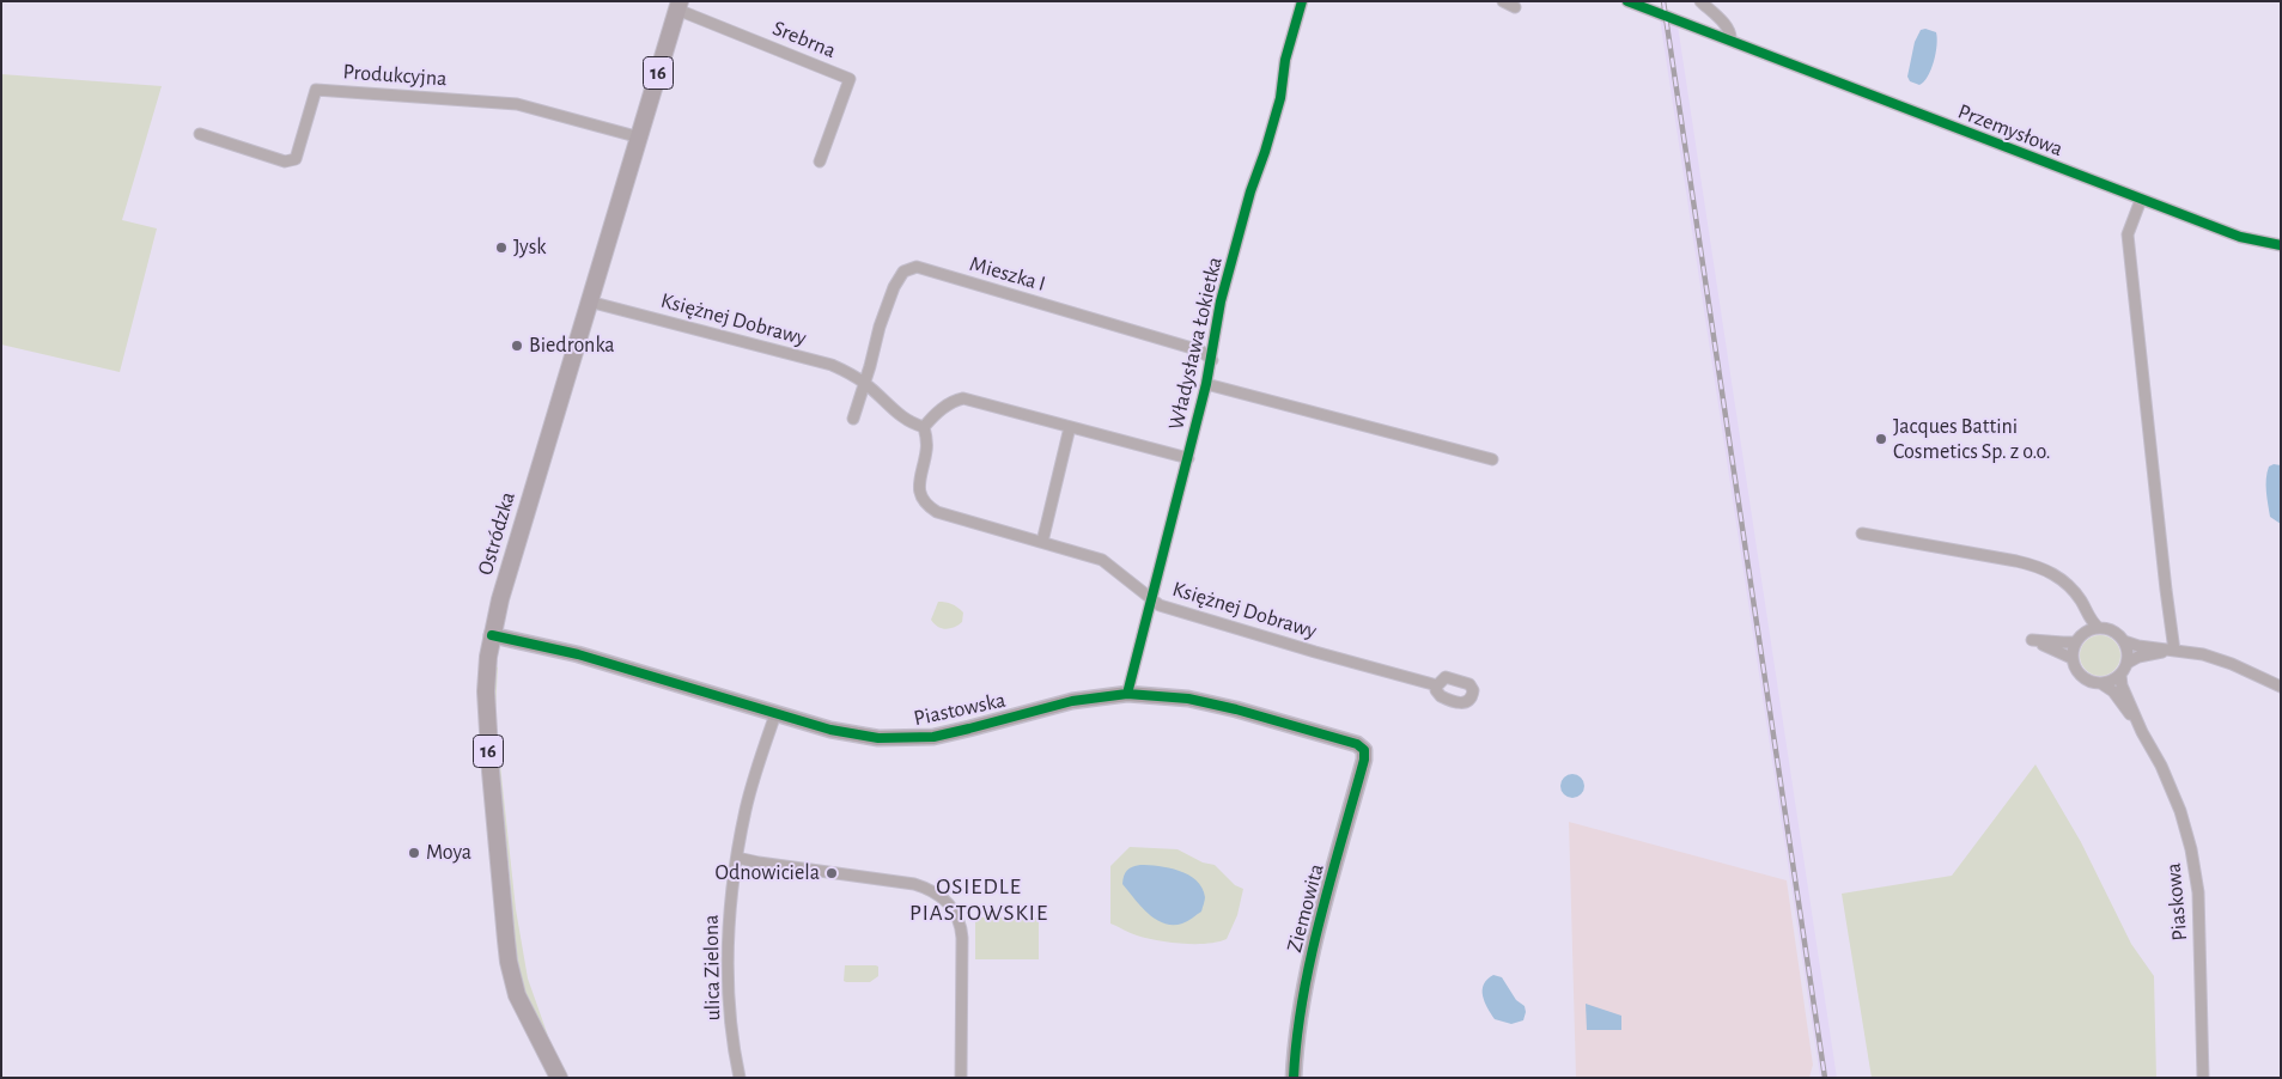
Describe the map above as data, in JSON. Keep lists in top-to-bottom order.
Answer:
{
  "streets": {
    "main road": ["16", "Ostródzka"],
    "street": [
      "Srebrna",
      "Produkcyjna",
      "Przemysłowa",
      "Mieszka I",
      "Księżnej Dobrawy",
      "Władysława Łokietka",
      "Piastowska",
      "Piaskowa",
      "Ziemowita",
      "ulica Zielona"
    ]
  },
  "crossings": [
    ["Srebrna", "Ostródzka"],
    ["Produkcyjna", "Ostródzka"],
    ["Mieszka I", "Księżnej Dobrawy"],
    ["Mieszka I", "Władysława Łokietka"],
    ["Księżnej Dobrawy", "Władysława Łokietka"],
    ["Księżnej Dobrawy", "Ostródzka"],
    ["Władysława Łokietka", "Piastowska"],
    ["Ostródzka", "Piastowska"],
    ["Piastowska", "Ziemowita"],
    ["Piastowska", "ulica Zielona"]
  ],
  "districts": ["OSIEDLE PIASTOWSKIE"],
  "places": [
    "Jysk",
    "Biedronka",
    "Jacques Battini Cosmetics Sp. z o.o.",
    "Moya",
    "Odnowiciela"
  ]
}
